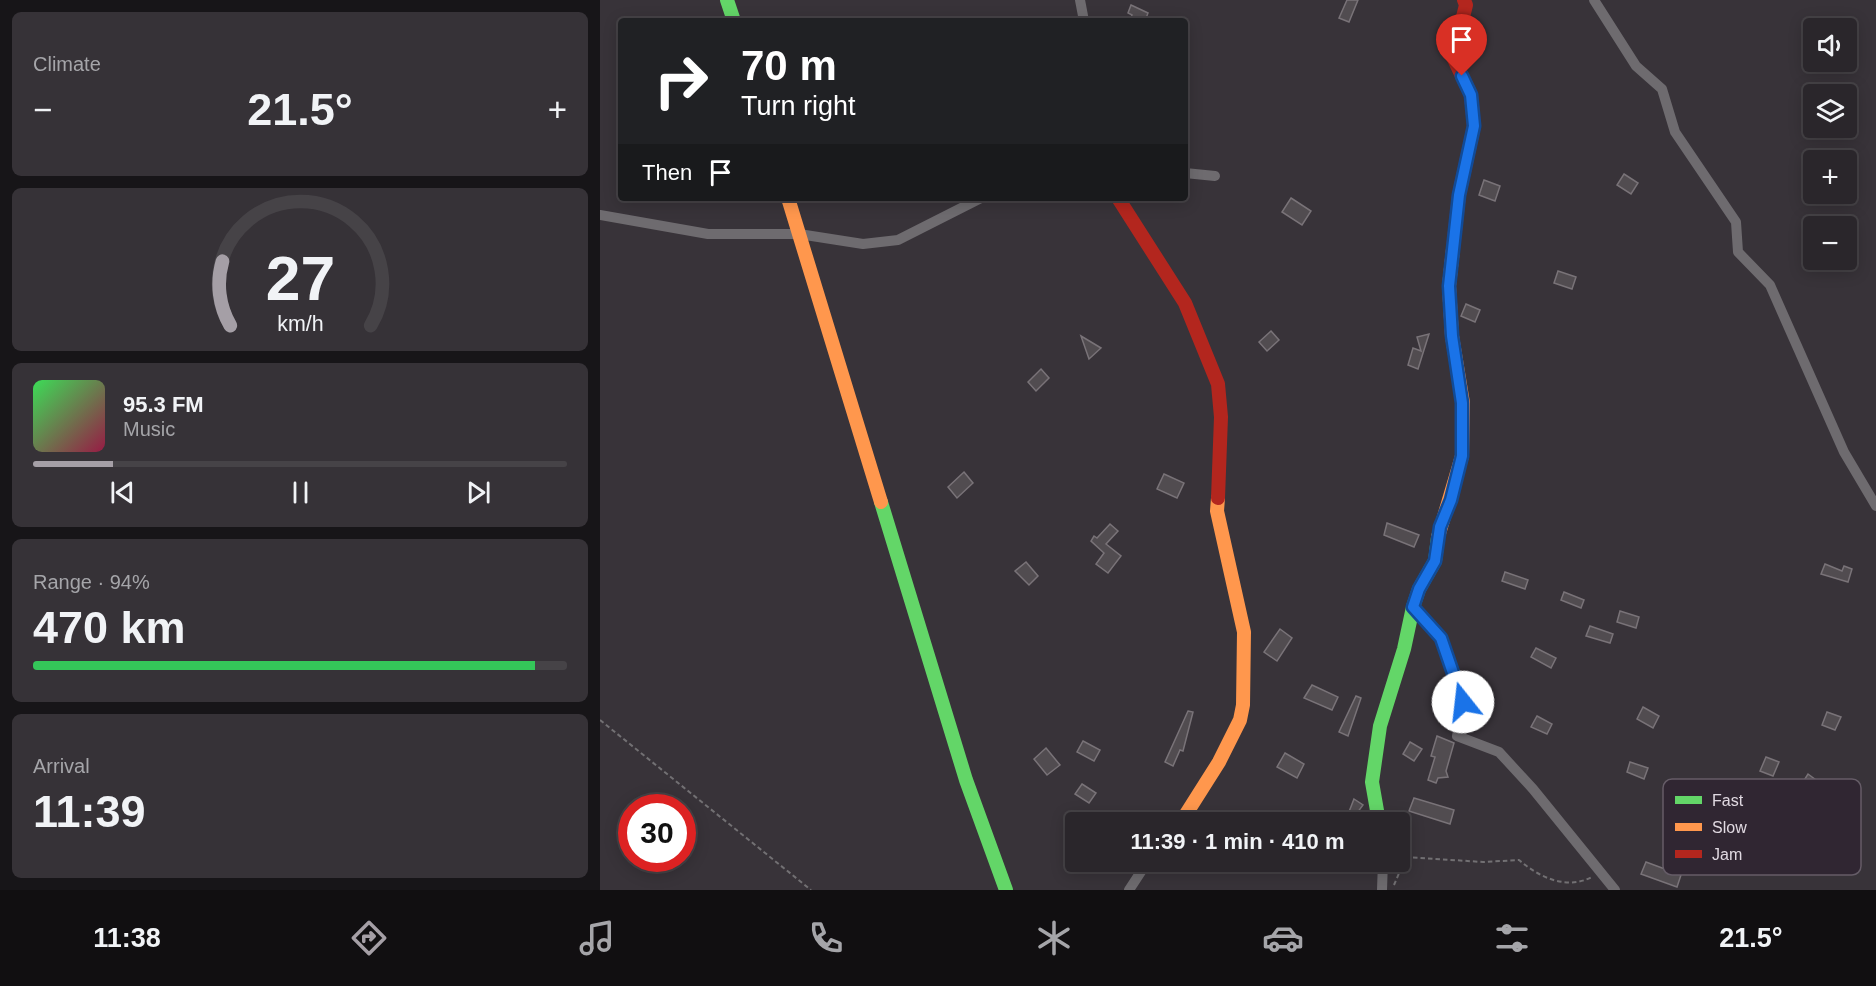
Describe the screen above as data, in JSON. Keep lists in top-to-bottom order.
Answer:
{
  "legend": ["Fast", "Slow", "Jam"],
  "page": {
    "tile": [
      "Climate",
      ["Range · 94%", "470 km"],
      ["Arrival", "11:39"]
    ],
    "map_buttons": ["+", "−"],
    "turn": ["70 m", "Turn right"],
    "heat": ["−", "21.5°", "+"],
    "then": "Then",
    "song": ["95.3 FM", "Music"],
    "limit": "30",
    "trip": "11:39 · 1 min · 410 m",
    "tabs": ["11:38", "21.5°"],
    "gauge": ["27", "km/h"]
  }
}
